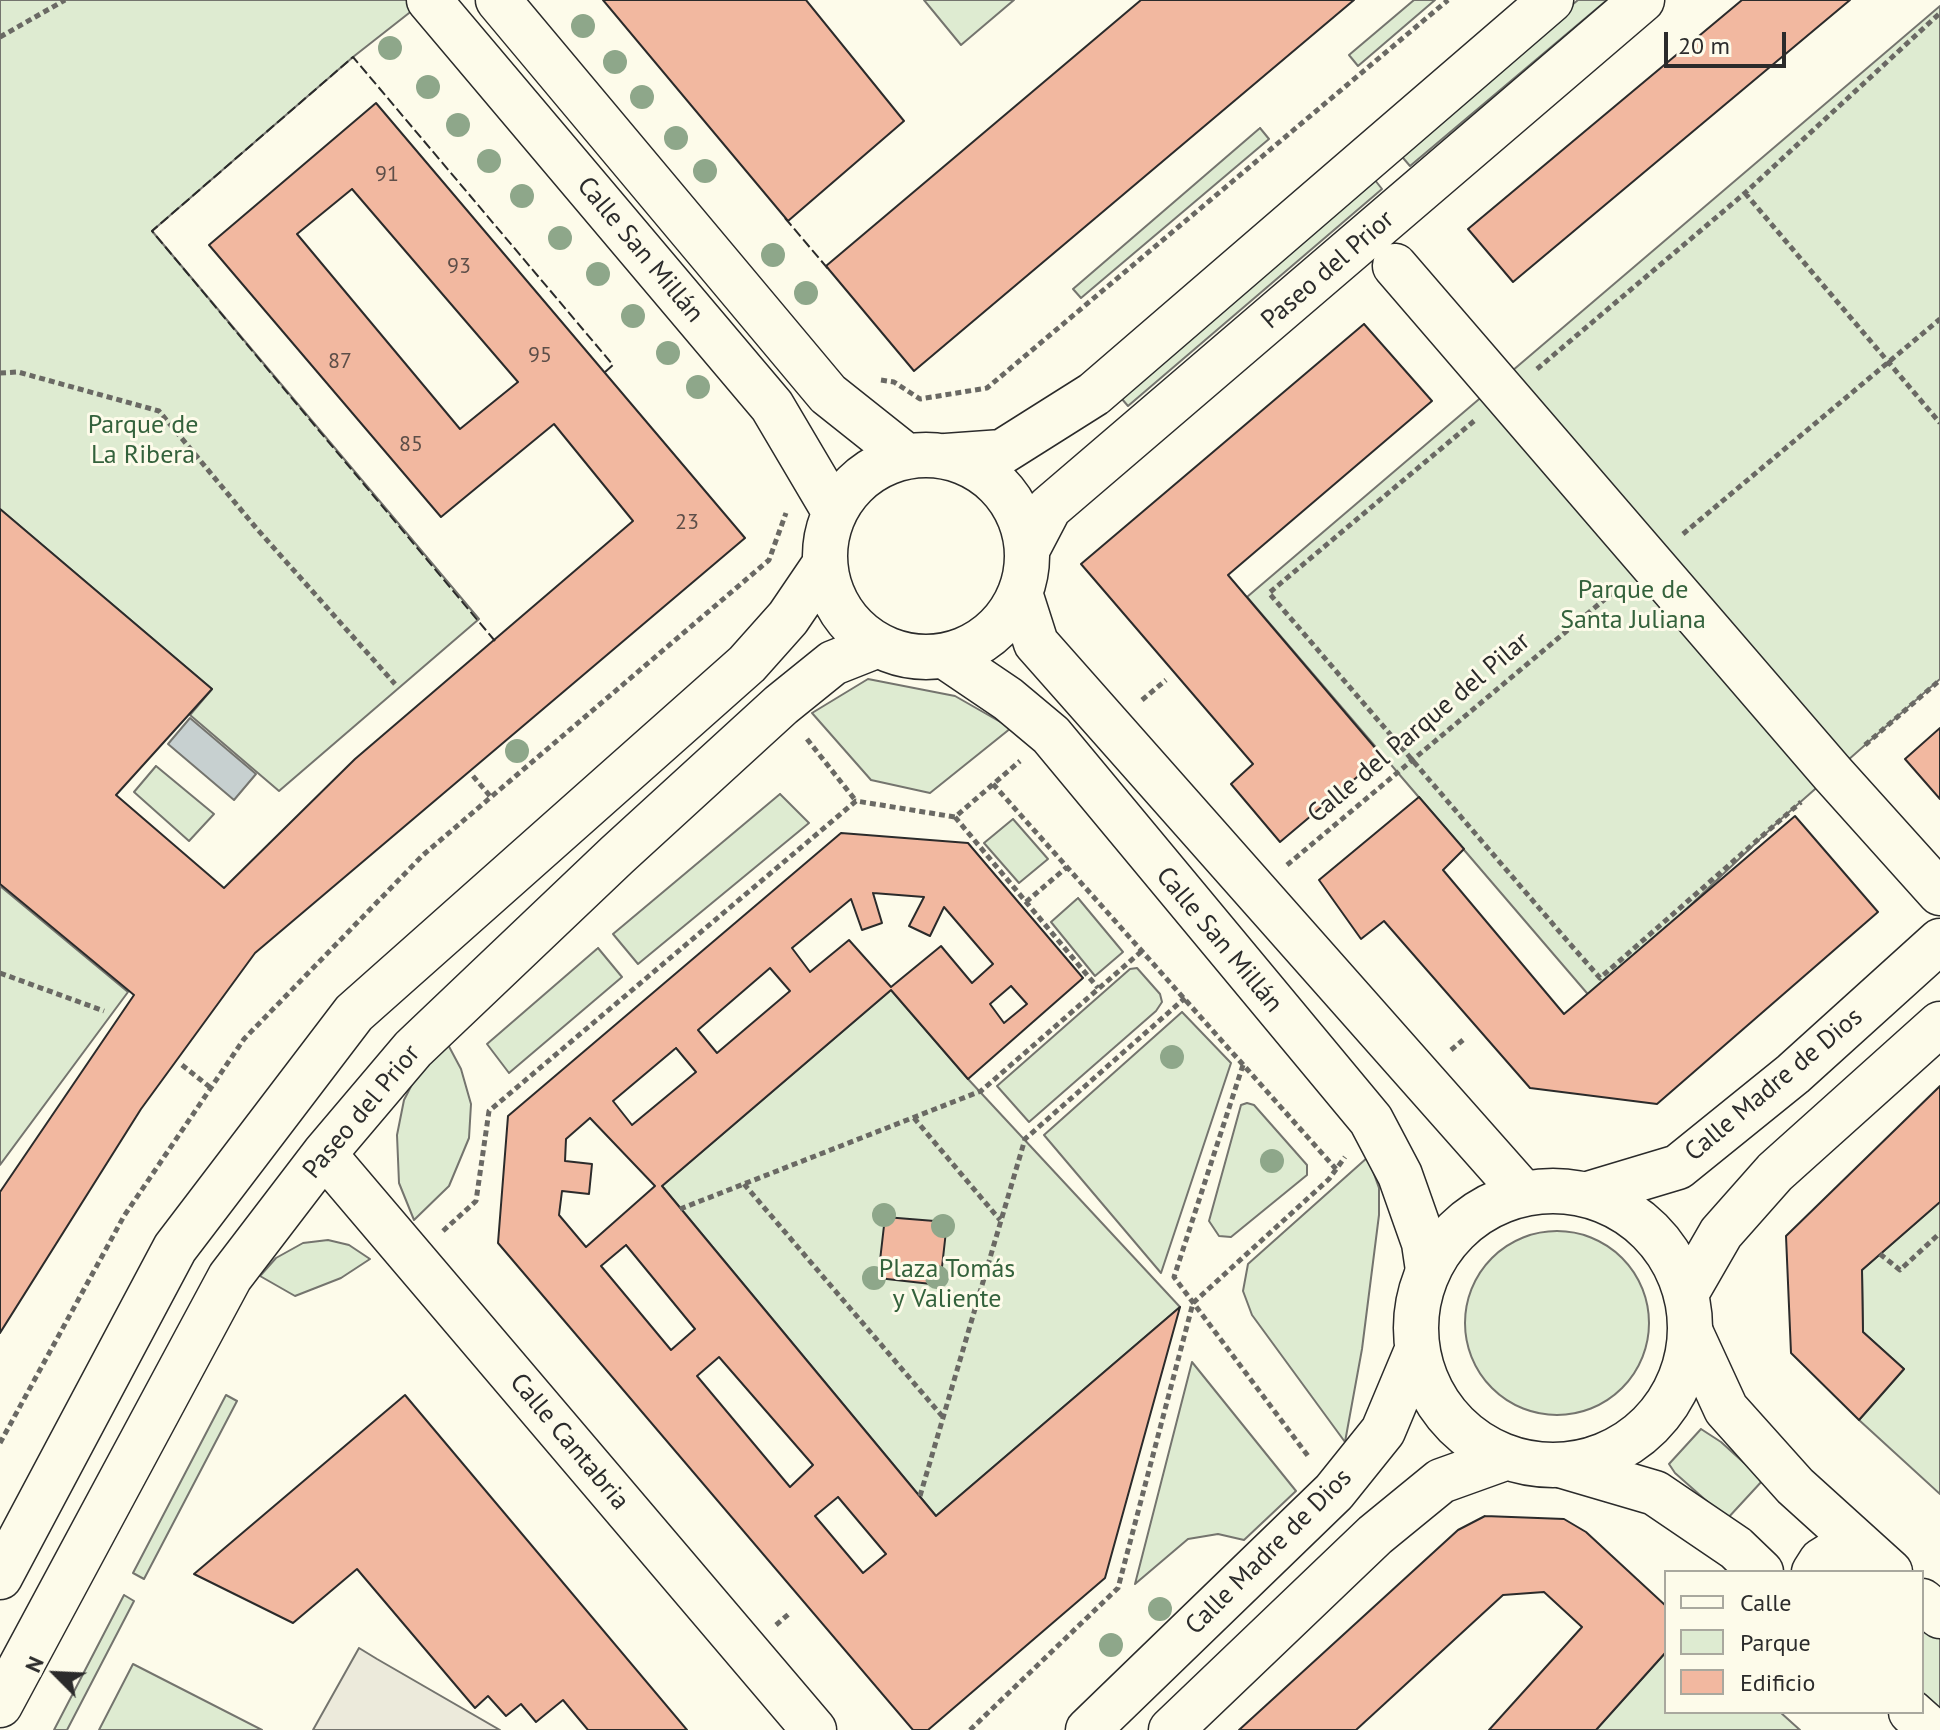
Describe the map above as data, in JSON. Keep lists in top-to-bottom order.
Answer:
{
  "streets": {
    "street": [
      "Calle San Millán",
      "Paseo del Prior",
      "Calle Madre de Dios",
      "Calle Cantabria"
    ],
    "path": ["Calle del Parque del Pilar"]
  },
  "crossings": [
    ["Calle San Millán", "Paseo del Prior"],
    ["Calle San Millán", "Calle Madre de Dios"],
    ["Paseo del Prior", "Calle Cantabria"]
  ],
  "parks": ["Parque de La Ribera", "Parque de Santa Juliana", "Plaza Tomás y Valiente"],
  "house_numbers": [
    "91",
    "93",
    "95",
    "87",
    "85",
    "23"
  ],
  "legend": ["Calle", "Parque", "Edificio"],
  "scale_bar": "20 m",
  "north": "top left"
}
